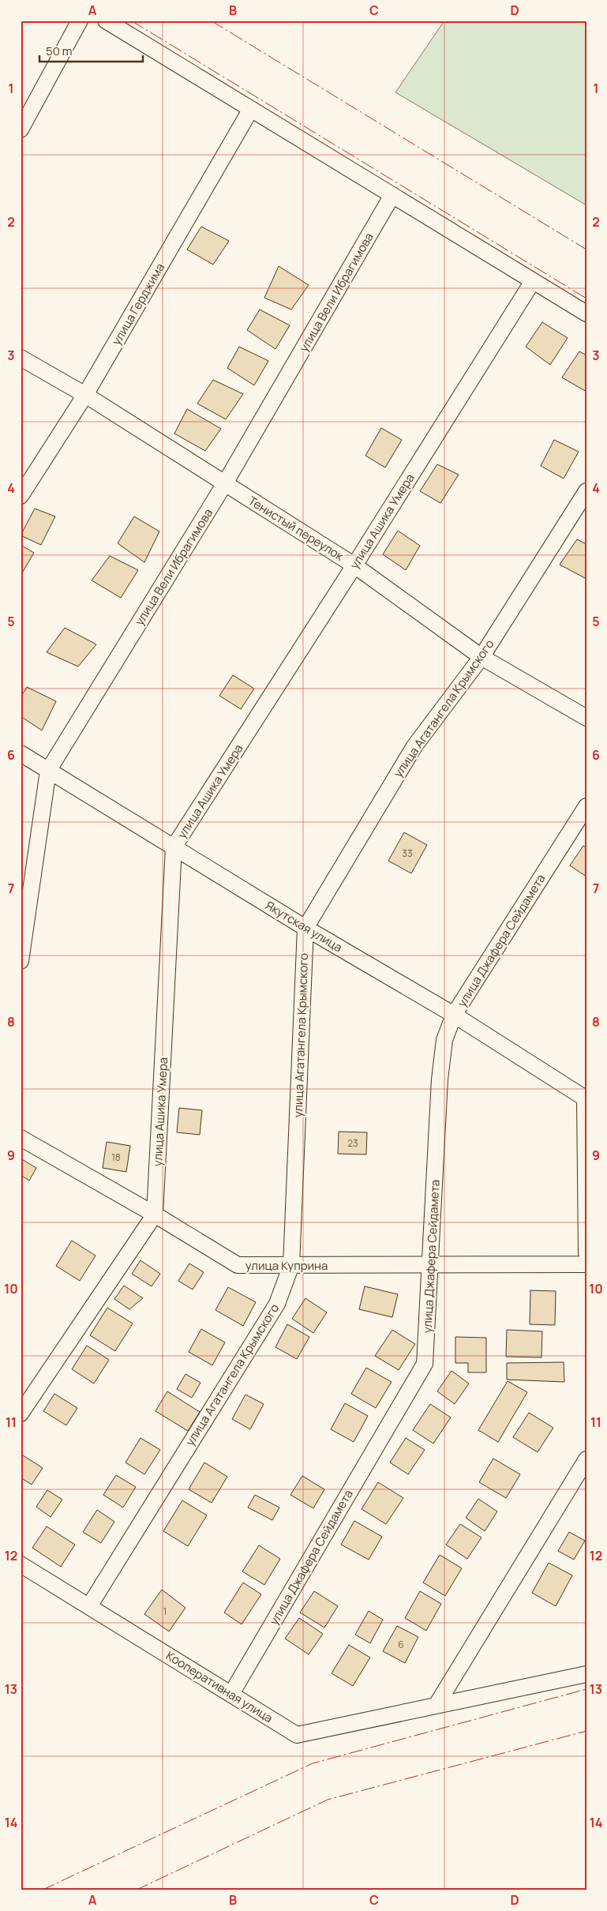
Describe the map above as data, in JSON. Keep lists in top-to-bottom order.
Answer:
{
  "streets": {
    "street": [
      "улица Вели Ибрагимова",
      "улица Герджима",
      "улица Ашика Умера",
      "Тенистый переулок",
      "улица Агатангела Крымского",
      "Якутская улица",
      "улица Джафера Сейдамета",
      "улица Куприна",
      "Кооперативная улица"
    ]
  },
  "crossings": [
    ["улица Вели Ибрагимова", "Тенистый переулок"],
    ["улица Вели Ибрагимова", "Якутская улица"],
    ["улица Герджима", "Тенистый переулок"],
    ["улица Ашика Умера", "Тенистый переулок"],
    ["улица Ашика Умера", "Якутская улица"],
    ["улица Ашика Умера", "улица Куприна"],
    ["Тенистый переулок", "улица Агатангела Крымского"],
    ["улица Агатангела Крымского", "Якутская улица"],
    ["улица Агатангела Крымского", "улица Куприна"],
    ["улица Агатангела Крымского", "Кооперативная улица"],
    ["Якутская улица", "улица Джафера Сейдамета"],
    ["улица Джафера Сейдамета", "улица Куприна"],
    ["улица Джафера Сейдамета", "Кооперативная улица"]
  ],
  "house_numbers": [
    "33",
    "23",
    "18",
    "1",
    "6"
  ],
  "scale_bar": "50 m",
  "grid": {
    "columns": [
      "A",
      "B",
      "C",
      "D"
    ],
    "rows": [
      "1",
      "2",
      "3",
      "4",
      "5",
      "6",
      "7",
      "8",
      "9",
      "10",
      "11",
      "12",
      "13",
      "14"
    ]
  }
}
